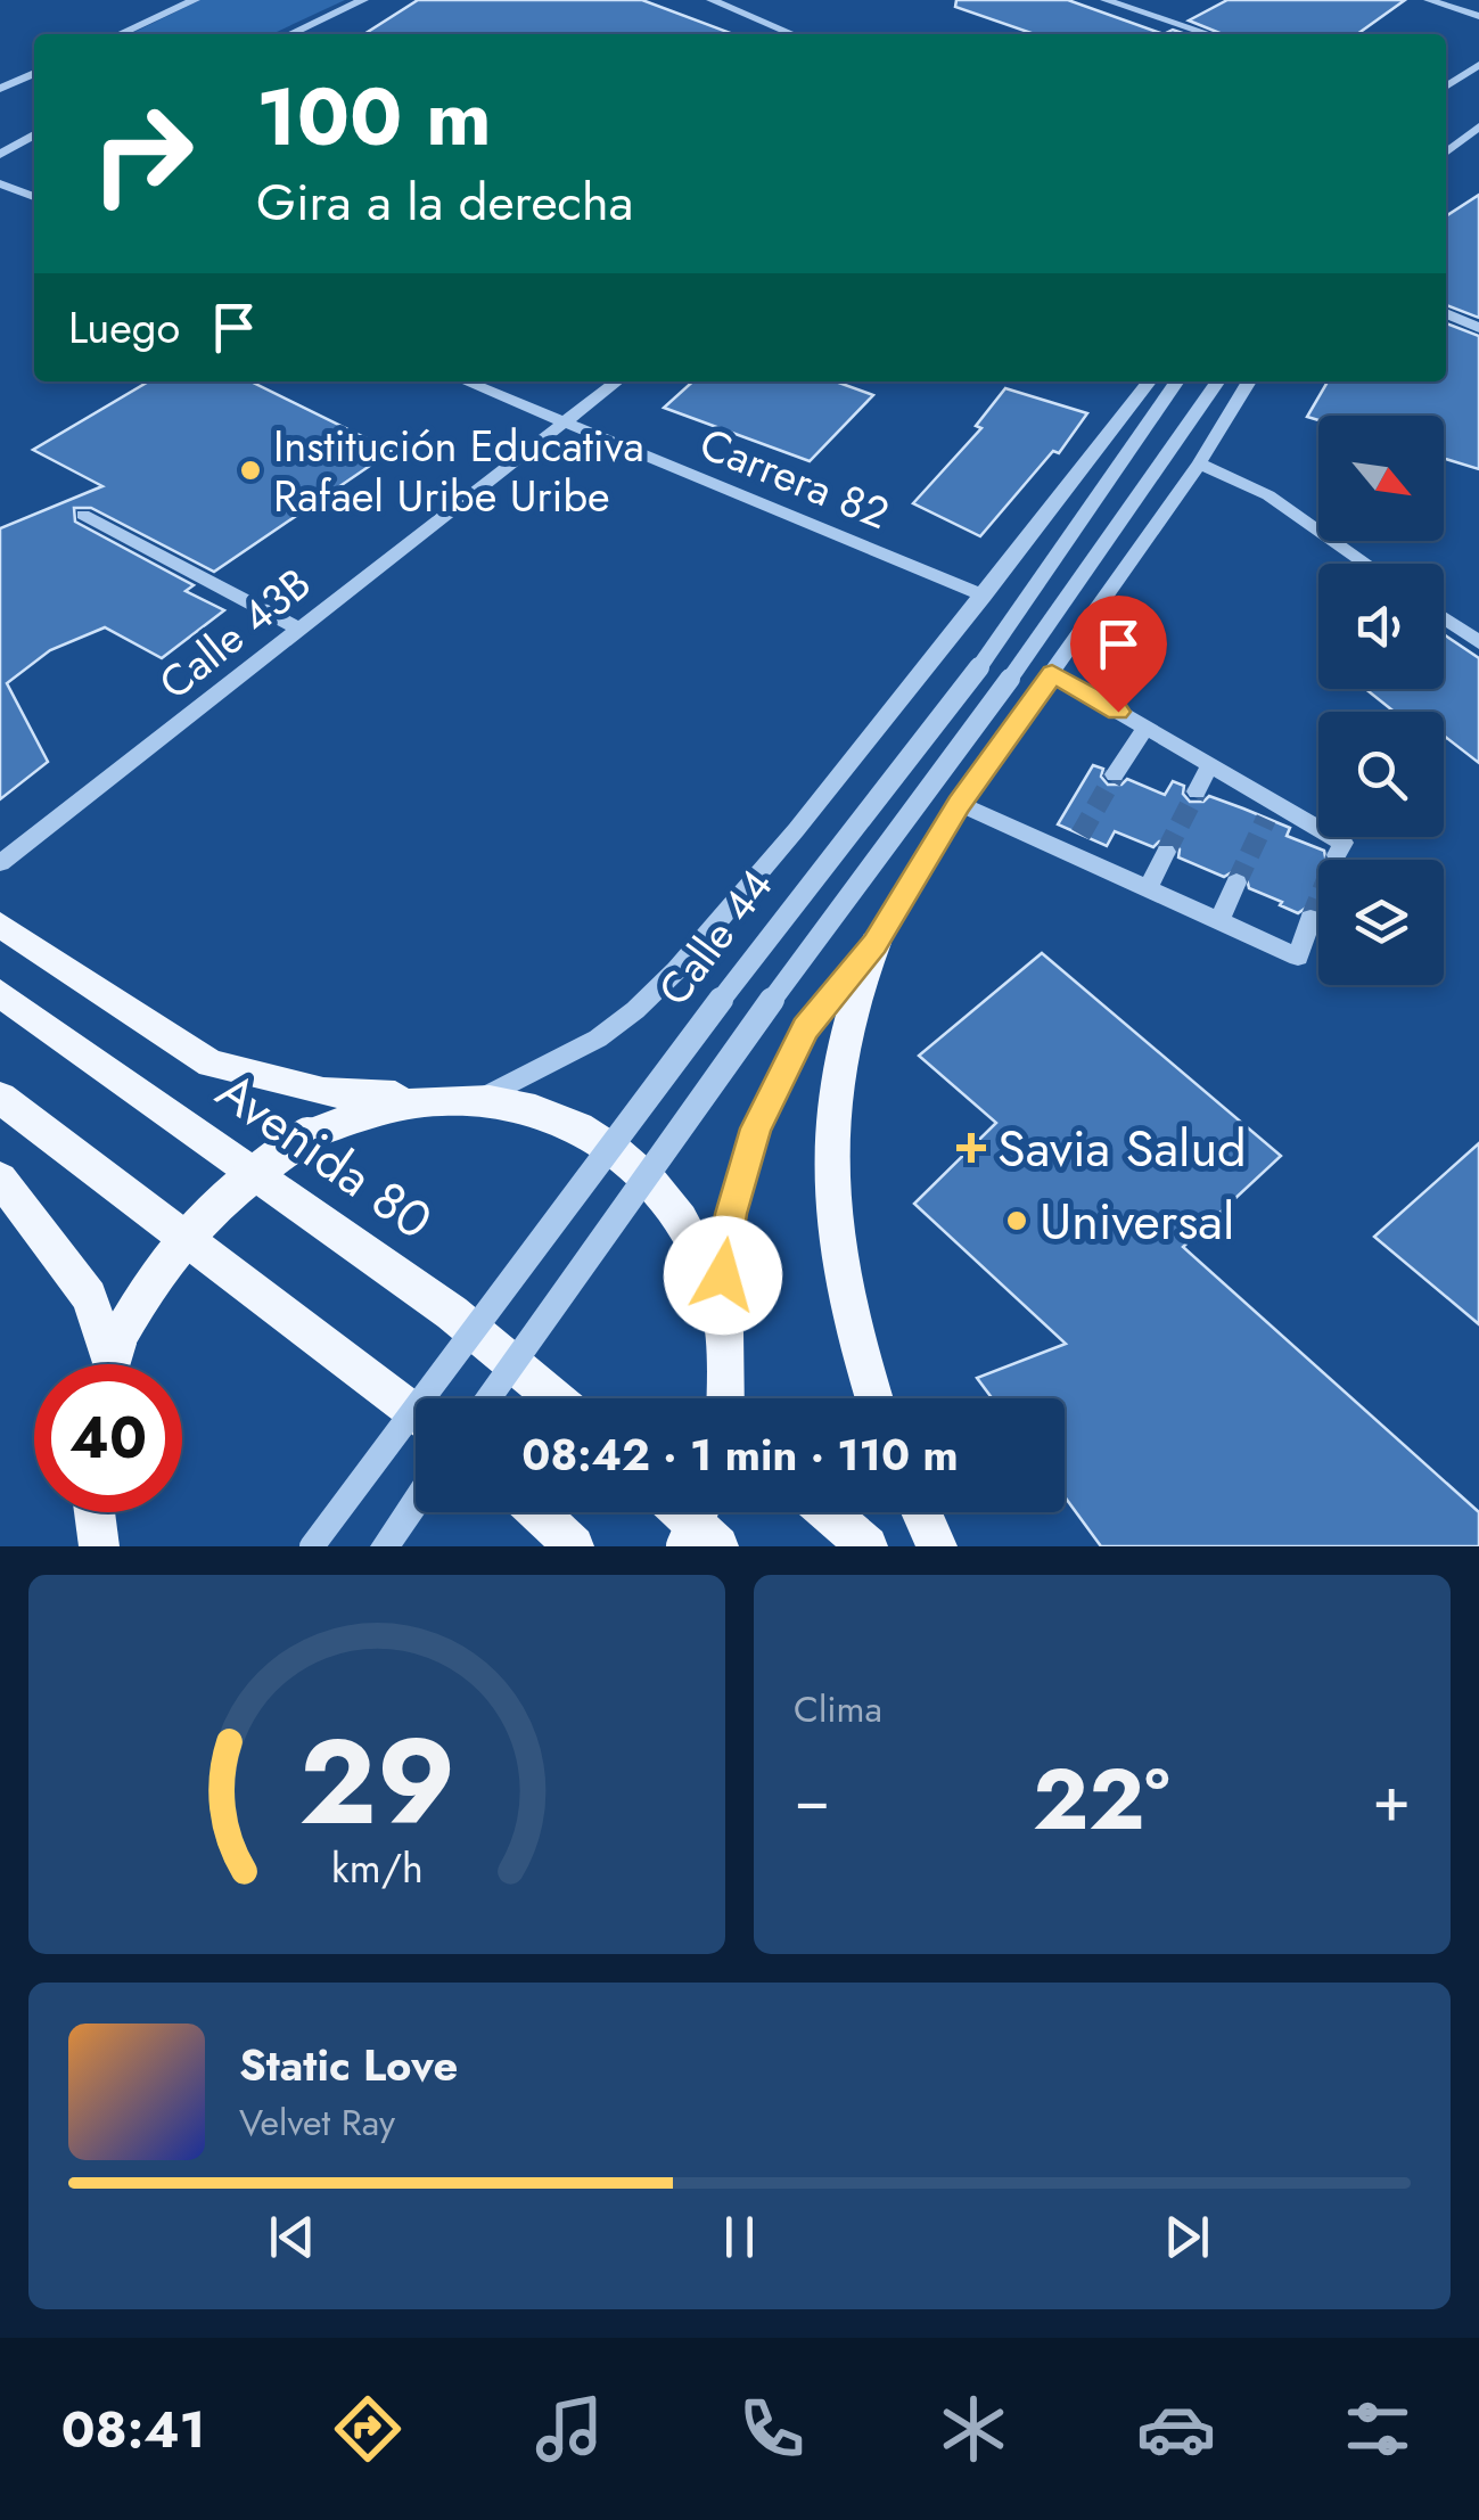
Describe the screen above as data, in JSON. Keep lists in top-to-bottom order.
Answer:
{
  "streets": {
    "main road": ["Avenida 80"],
    "street": ["Carrera 82", "Calle 43B", "Calle 44"]
  },
  "crossings": [
    ["Carrera 82", "Calle 43B"],
    ["Carrera 82", "Calle 44"]
  ],
  "places": {
    "other": ["Institución Educativa Rafael Uribe Uribe", "Universal"],
    "health": ["Savia Salud"]
  },
  "north": "bottom right",
  "page": {
    "turn": ["100 m", "Gira a la derecha"],
    "then": "Luego",
    "limit": "40",
    "trip": "08:42 · 1 min · 110 m",
    "tile": "Clima",
    "heat": ["−", "22°", "+"],
    "song": ["Static Love", "Velvet Ray"],
    "tabs": "08:41",
    "gauge": ["29", "km/h"]
  }
}
